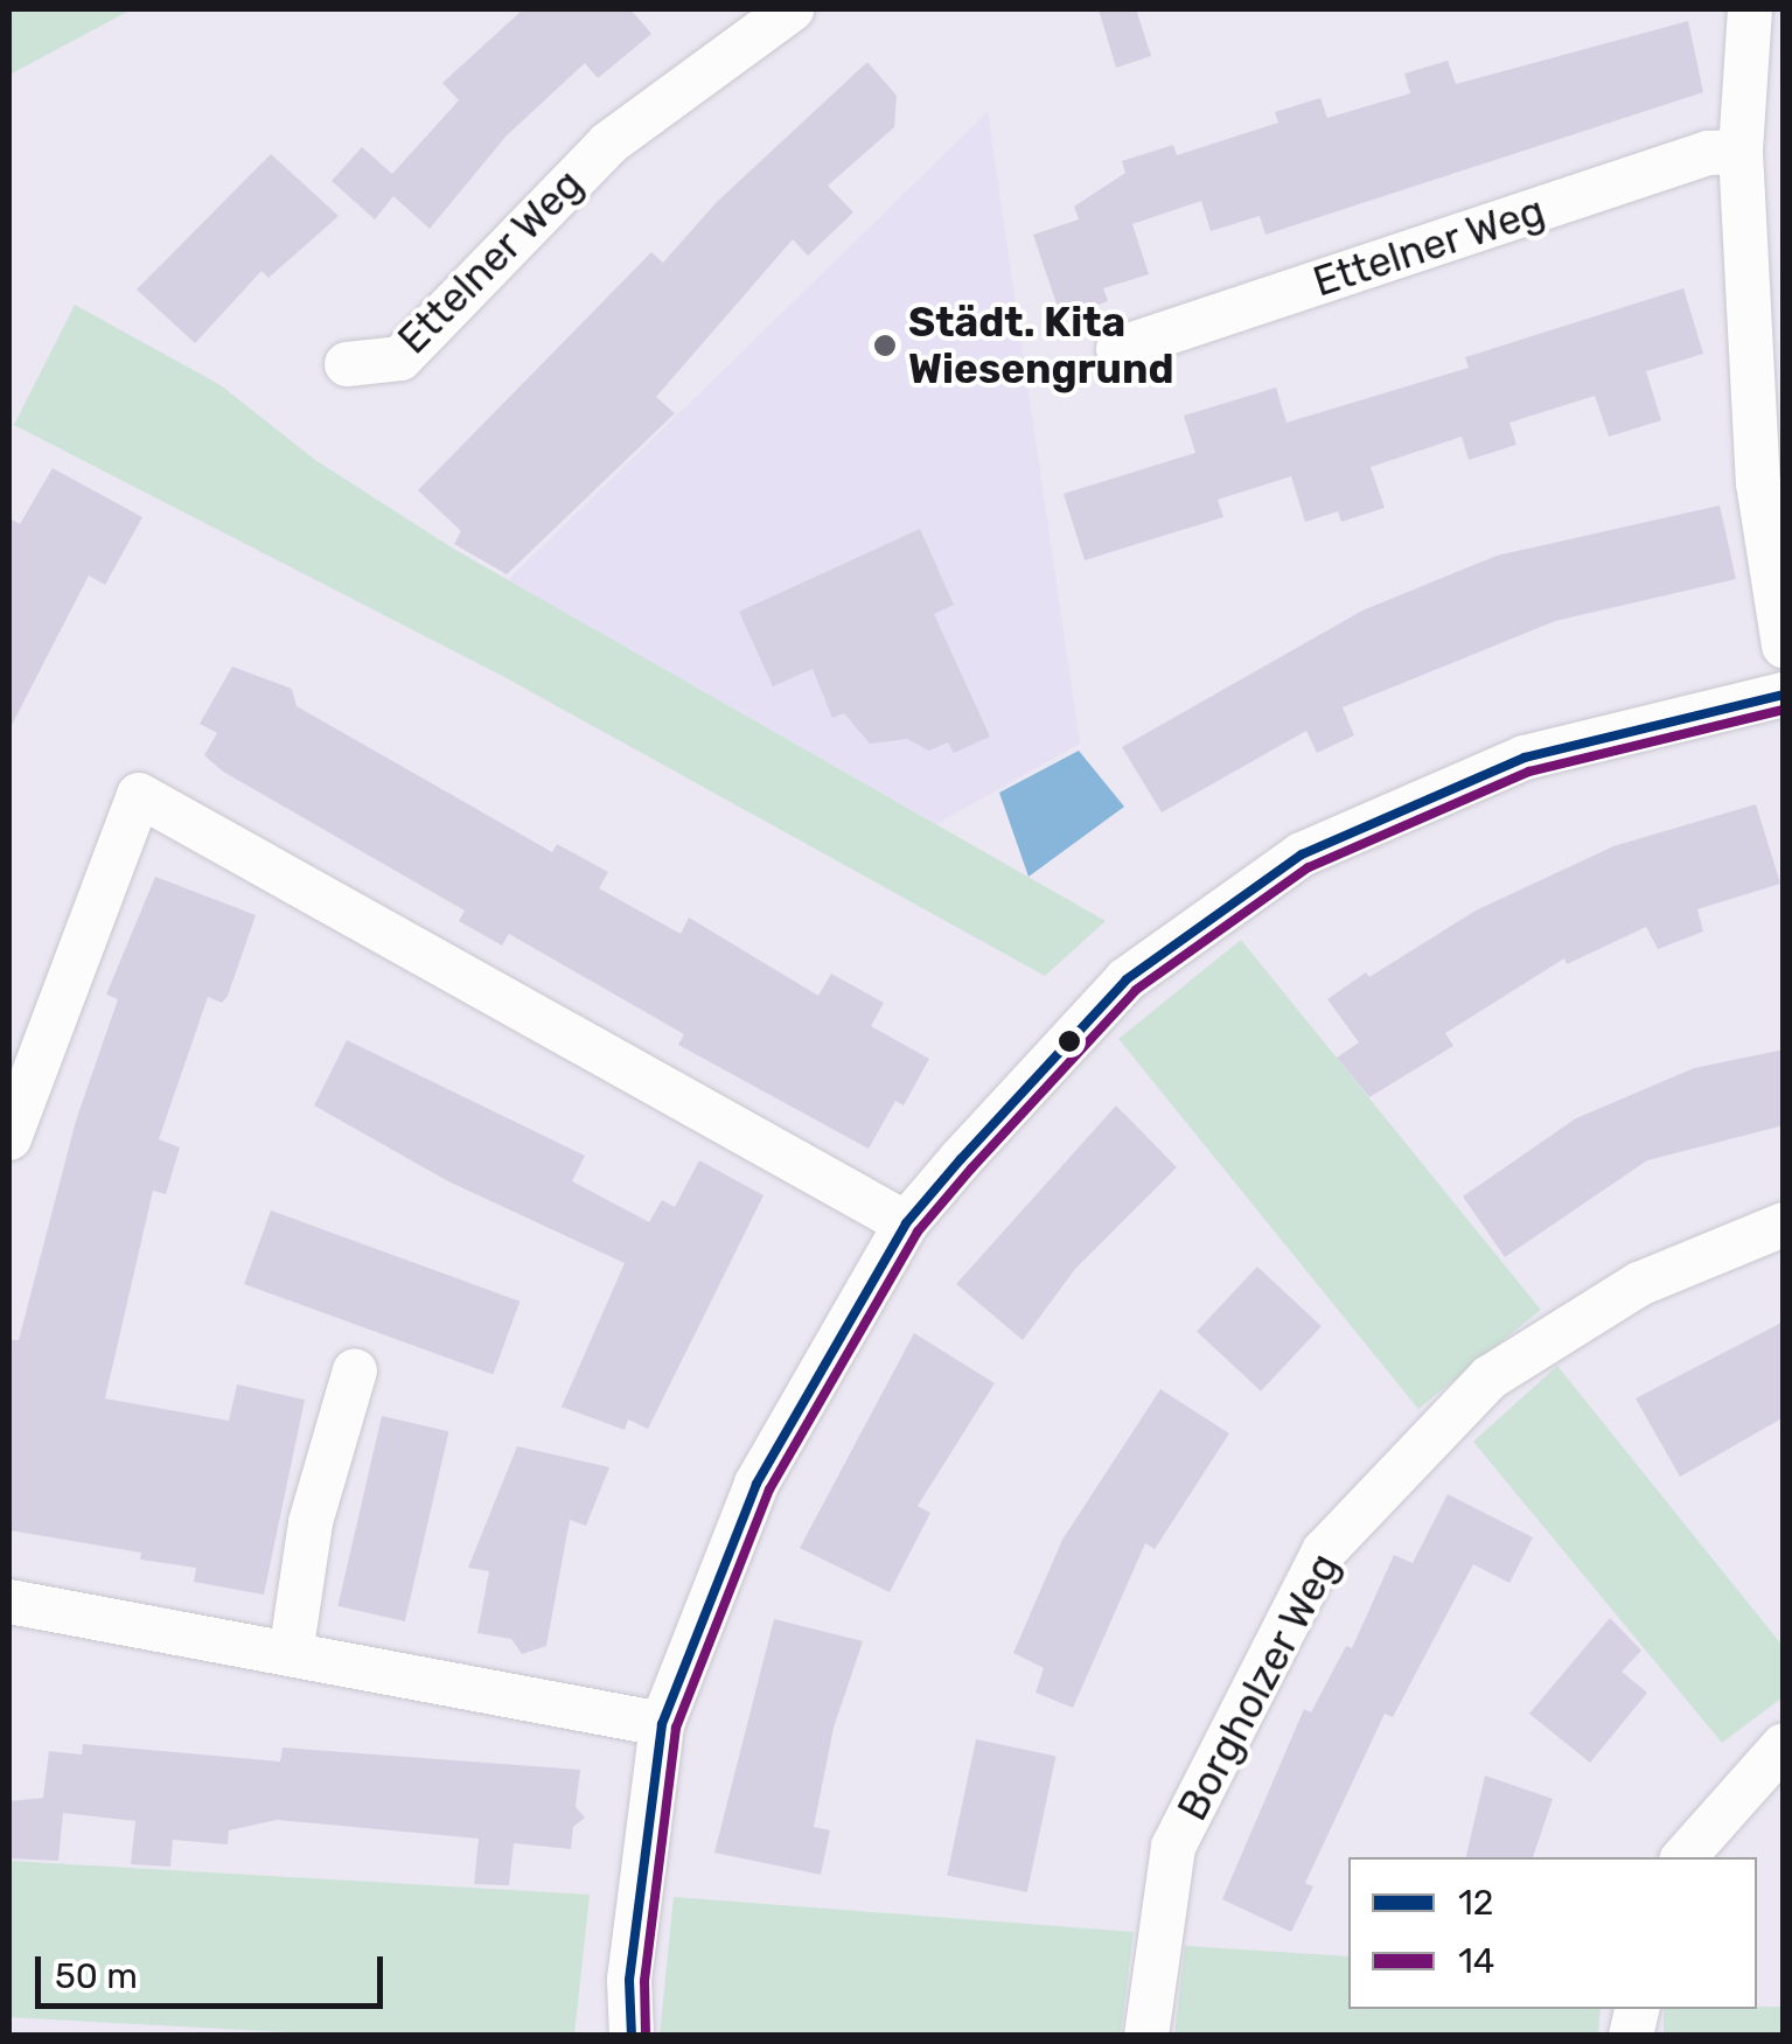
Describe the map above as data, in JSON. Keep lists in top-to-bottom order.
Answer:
{
  "streets": {
    "street": ["Ettelner Weg", "Borgholzer Weg"]
  },
  "places": ["Städt. Kita Wiesengrund"],
  "lines": ["transit line 12", "transit line 14"],
  "legend": ["12", "14"],
  "scale_bar": "50 m"
}
